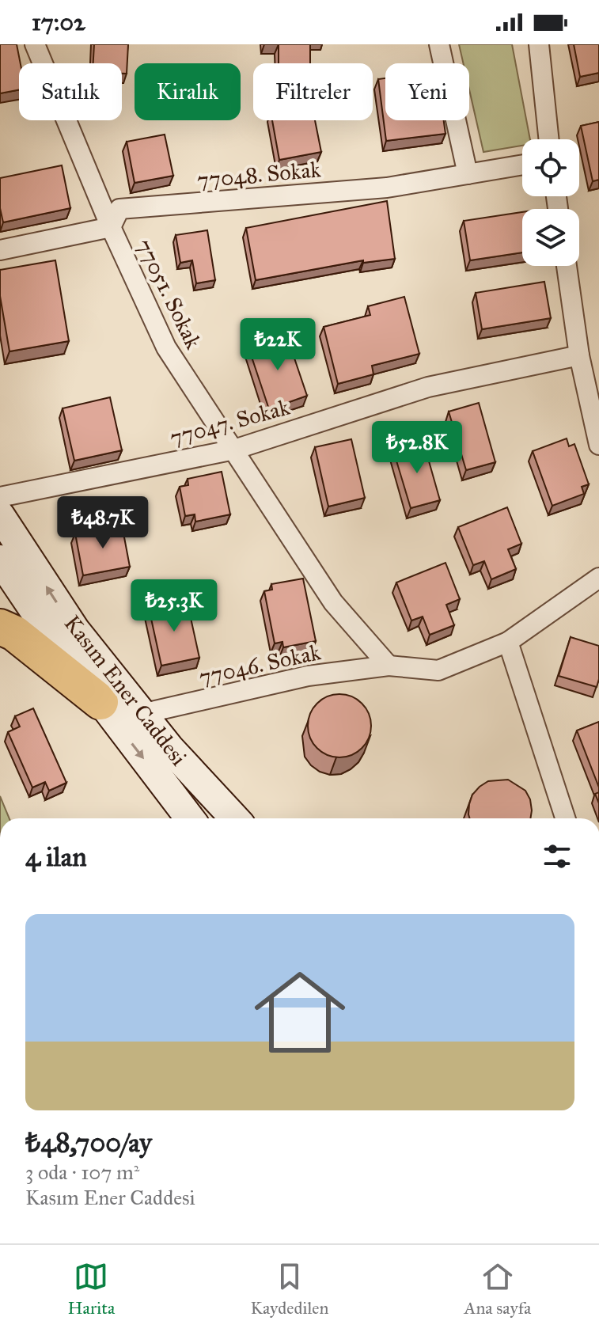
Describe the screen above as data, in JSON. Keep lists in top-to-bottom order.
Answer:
{
  "streets": {
    "main road": ["Kasım Ener Caddesi"],
    "street": [
      "77048. Sokak",
      "77051. Sokak",
      "77047. Sokak",
      "77046. Sokak"
    ]
  },
  "crossings": [
    ["77048. Sokak", "77051. Sokak"],
    ["77051. Sokak", "77047. Sokak"],
    ["77051. Sokak", "77046. Sokak"],
    ["77046. Sokak", "Kasım Ener Caddesi"]
  ],
  "page": {
    "status": "17:02",
    "chip": [
      "Satılık",
      "Kiralık",
      "Filtreler",
      "Yeni"
    ],
    "price": [
      "₺22K",
      "₺52.8K",
      "₺48.7K",
      "₺25.3K"
    ],
    "heading": "4 ilan",
    "list": [
      {
        "name": "₺48,700/ay",
        "note": "3 oda · 107 m² · Kasım Ener Caddesi"
      }
    ],
    "tabs": ["Harita", "Kaydedilen", "Ana sayfa"]
  }
}
